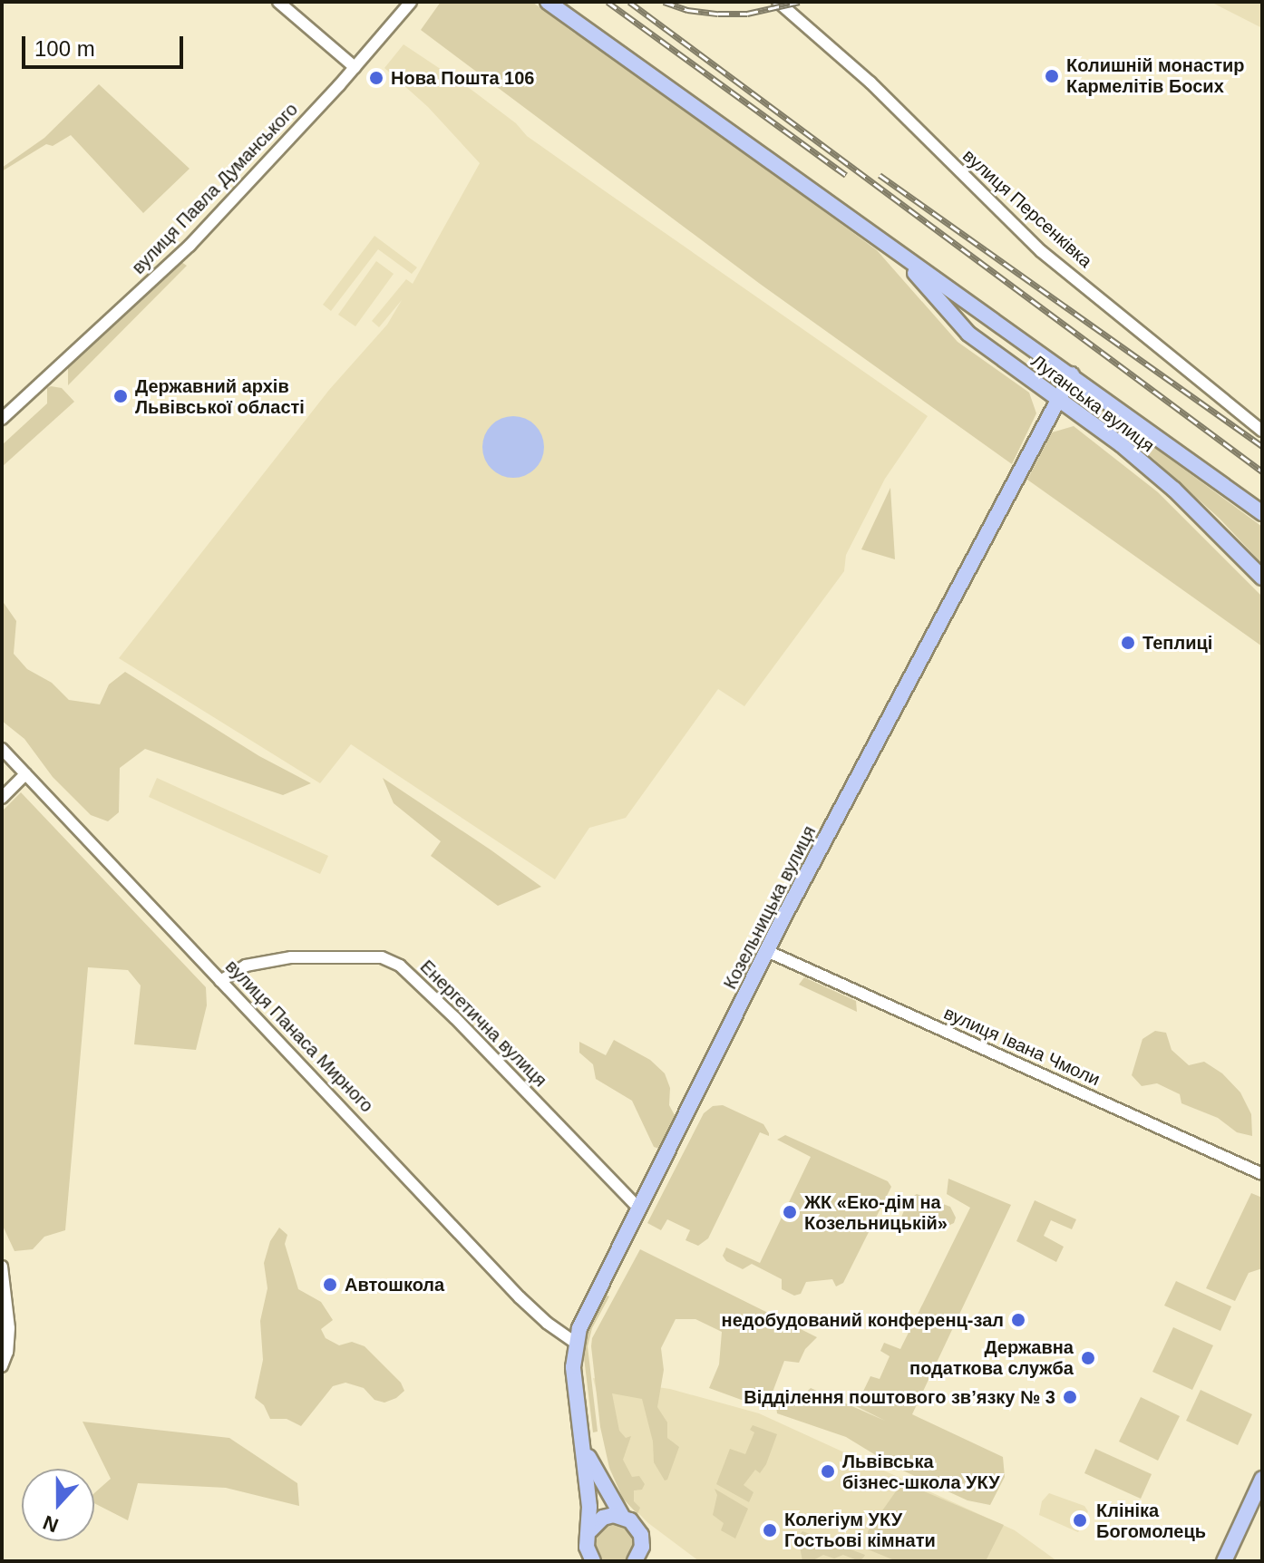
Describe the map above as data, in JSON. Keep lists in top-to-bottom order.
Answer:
{
  "streets": {
    "main road": ["Луганська вулиця", "Козельницька вулиця"],
    "street": [
      "вулиця Павла Думанського",
      "вулиця Персенківка",
      "Енергетична вулиця",
      "вулиця Панаса Мирного",
      "вулиця Івана Чмоли"
    ]
  },
  "crossings": [
    ["Луганська вулиця", "Козельницька вулиця"],
    ["Козельницька вулиця", "Енергетична вулиця"],
    ["Козельницька вулиця", "вулиця Панаса Мирного"],
    ["Козельницька вулиця", "вулиця Івана Чмоли"],
    ["Енергетична вулиця", "вулиця Панаса Мирного"]
  ],
  "places": [
    "Колишній монастир Кармелітів Босих",
    "Нова Пошта 106",
    "Державний архів Львівської області",
    "Теплиці",
    "ЖК «Еко-дім на Козельницькій»",
    "Автошкола",
    "недобудований конференц-зал",
    "Державна податкова служба",
    "Відділення поштового зв’язку № 3",
    "Львівська бізнес-школа УКУ",
    "Клініка Богомолець",
    "Колегіум УКУ Гостьові кімнати"
  ],
  "scale_bar": "100 m",
  "north": "bottom"
}
